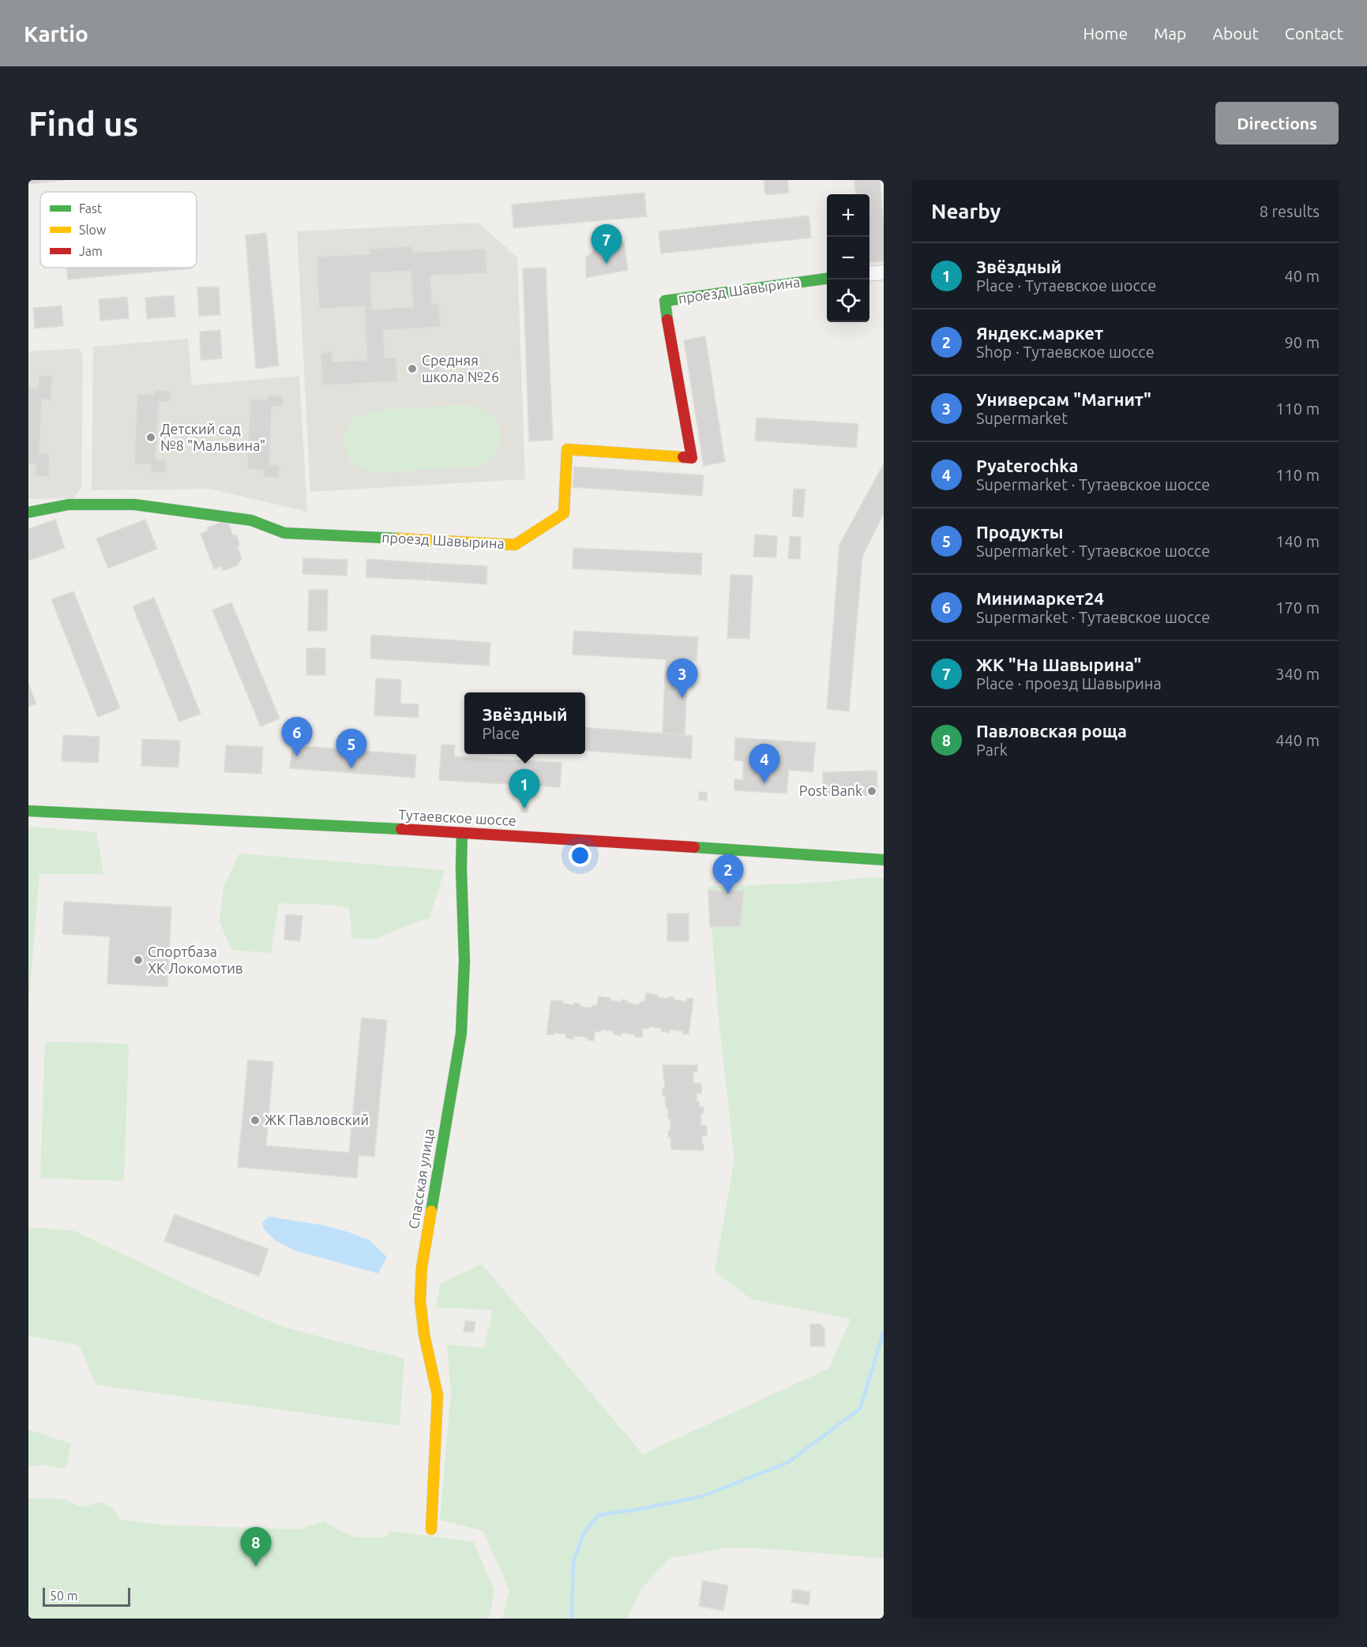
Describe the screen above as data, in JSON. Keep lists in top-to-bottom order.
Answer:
{
  "streets": {
    "street": ["проезд Шавырина", "Тутаевское шоссе", "Спасская улица"]
  },
  "crossings": [
    ["Тутаевское шоссе", "Спасская улица"]
  ],
  "places": [
    "Средняя школа №26",
    "Детский сад №8 \"Мальвина\"",
    "Post Bank",
    "Спортбаза ХК Локомотив",
    "ЖК Павловский"
  ],
  "legend": ["Fast", "Slow", "Jam"],
  "scale_bar": "50 m",
  "page": {
    "header": "Kartio",
    "nav": [
      "Home",
      "Map",
      "About",
      "Contact"
    ],
    "buttons": "Directions",
    "title": "Find us",
    "heading": ["Nearby", "8 results"],
    "map_buttons": ["+", "−"],
    "pins": [
      "7",
      "3",
      "6",
      "5",
      "4",
      "1",
      "2",
      "8"
    ],
    "list": [
      {
        "mark": "1",
        "name": "Звёздный",
        "note": "Place · Тутаевское шоссе",
        "value": "40 m"
      },
      {
        "mark": "2",
        "name": "Яндекс.маркет",
        "note": "Shop · Тутаевское шоссе",
        "value": "90 m"
      },
      {
        "mark": "3",
        "name": "Универсам \"Магнит\"",
        "note": "Supermarket",
        "value": "110 m"
      },
      {
        "mark": "4",
        "name": "Pyaterochka",
        "note": "Supermarket · Тутаевское шоссе",
        "value": "110 m"
      },
      {
        "mark": "5",
        "name": "Продукты",
        "note": "Supermarket · Тутаевское шоссе",
        "value": "140 m"
      },
      {
        "mark": "6",
        "name": "Минимаркет24",
        "note": "Supermarket · Тутаевское шоссе",
        "value": "170 m"
      },
      {
        "mark": "7",
        "name": "ЖК \"На Шавырина\"",
        "note": "Place · проезд Шавырина",
        "value": "340 m"
      },
      {
        "mark": "8",
        "name": "Павловская роща",
        "note": "Park",
        "value": "440 m"
      }
    ],
    "popup": ["Звёздный", "Place"],
    "scale": "50 m"
  }
}
